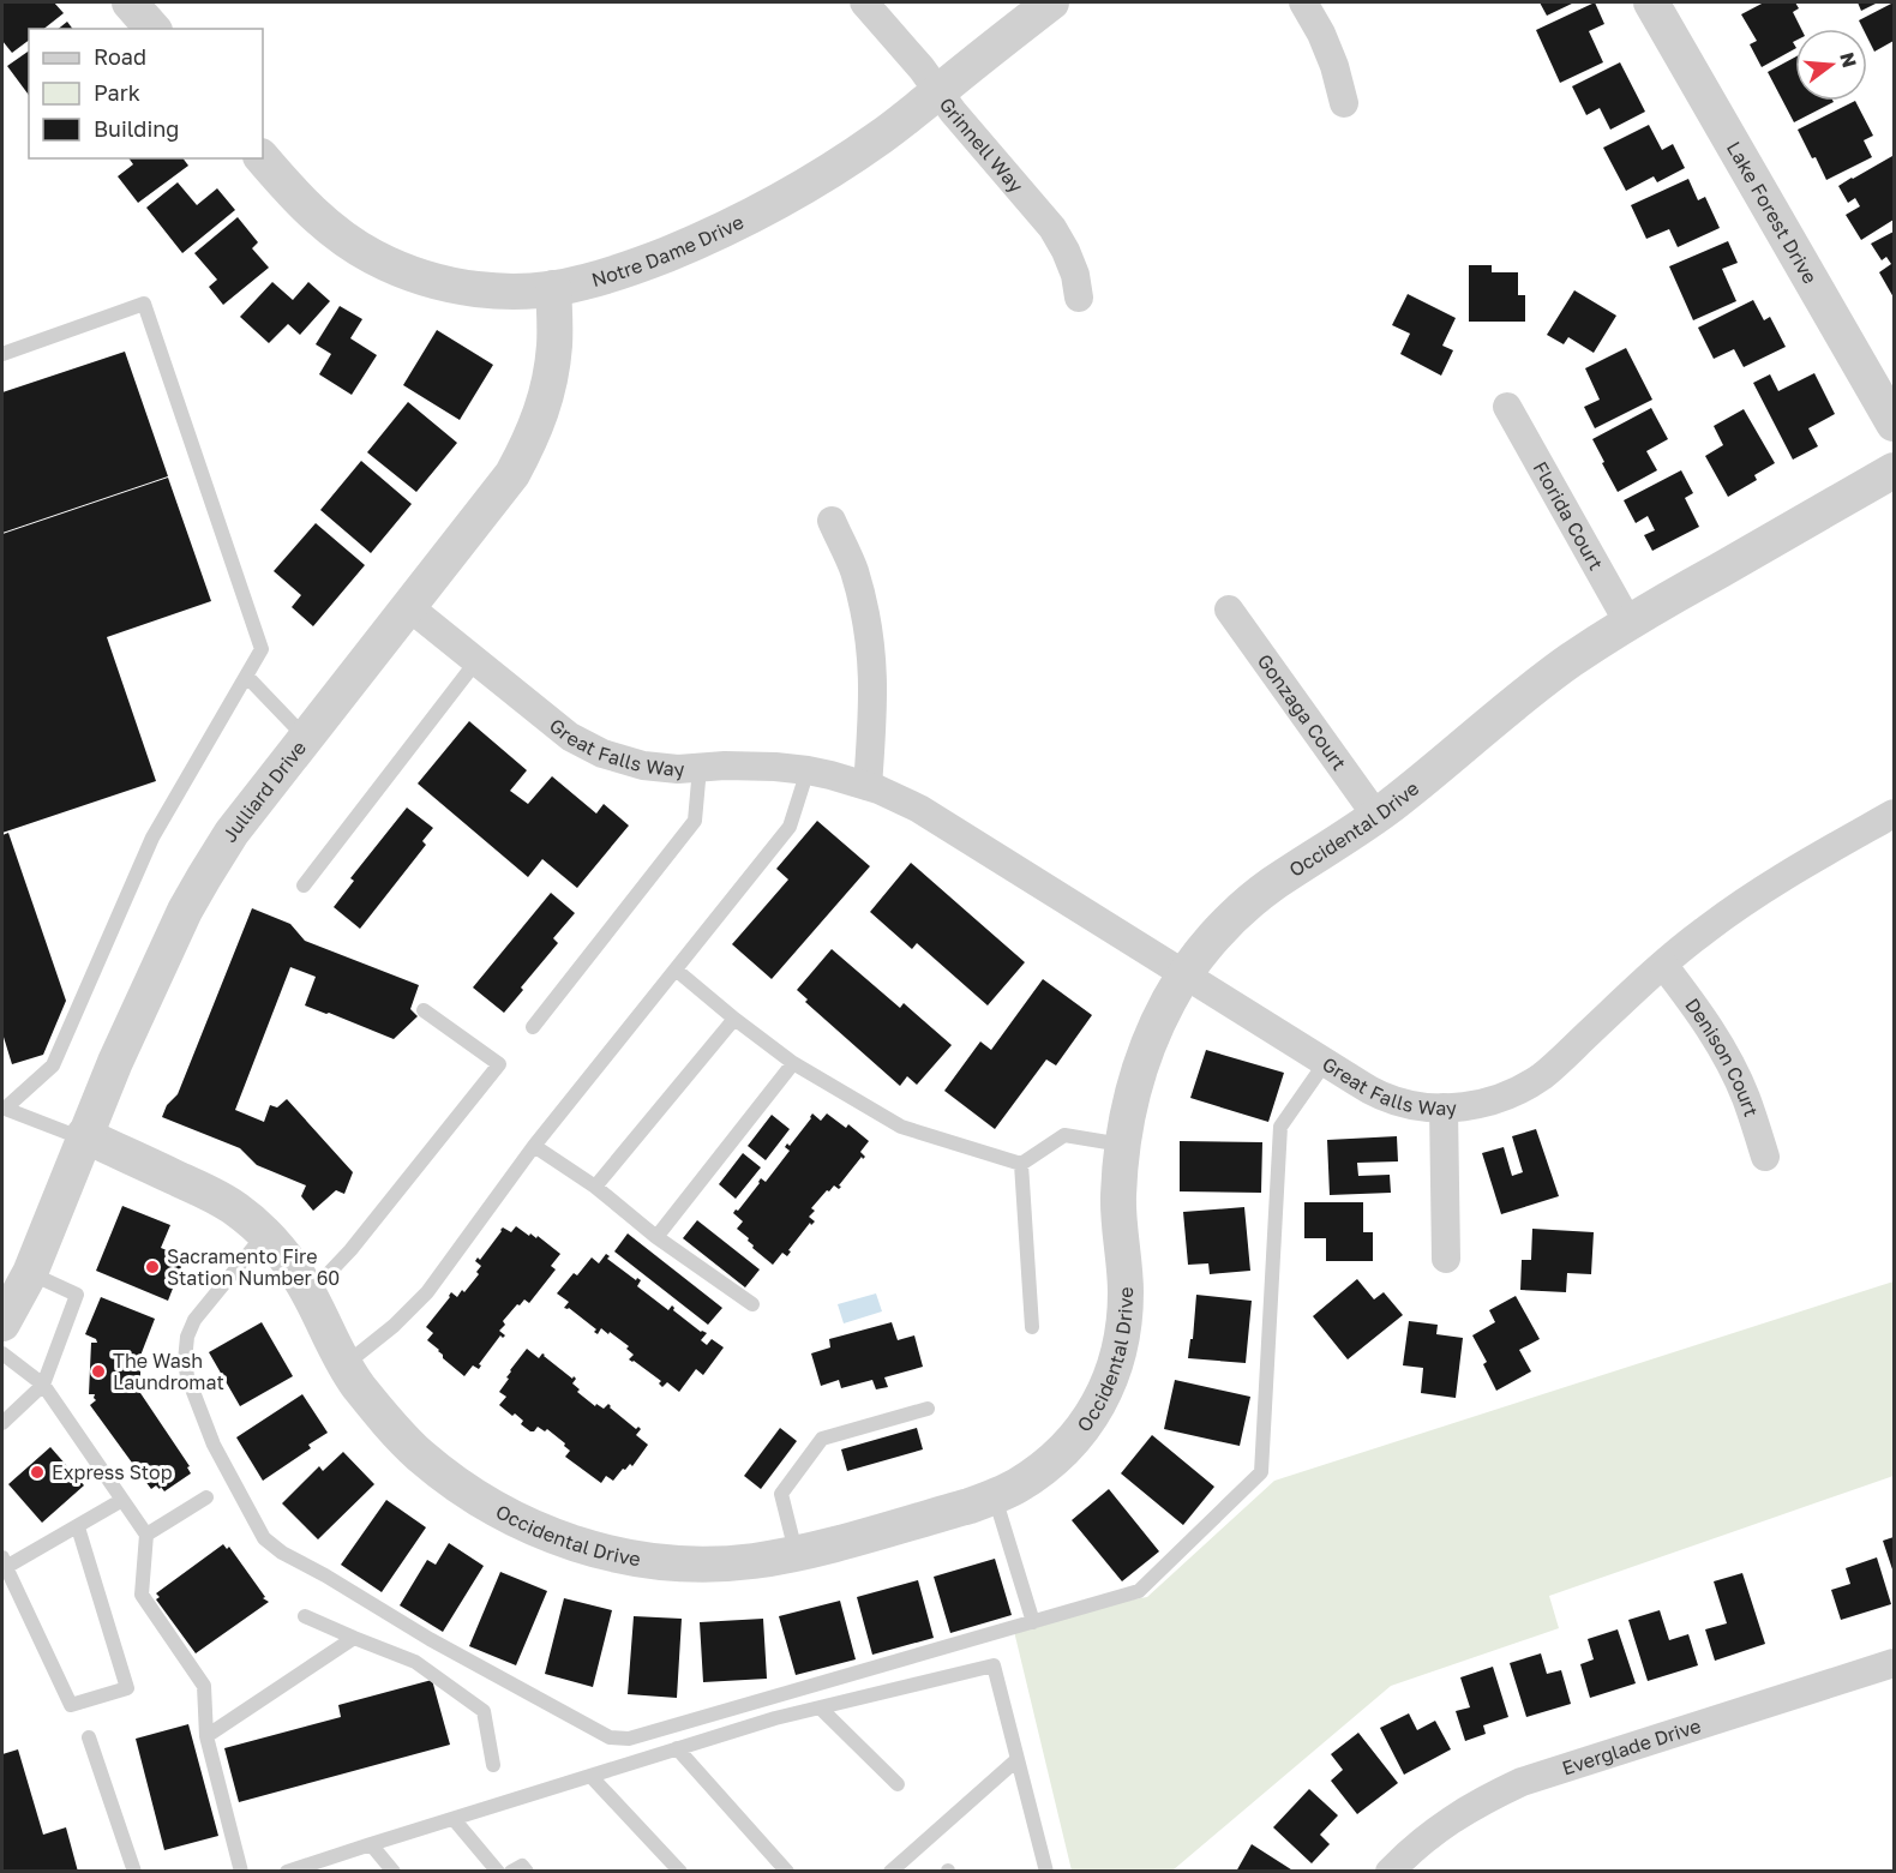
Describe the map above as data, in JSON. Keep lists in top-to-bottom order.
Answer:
{
  "streets": {
    "street": [
      "Grinnell Way",
      "Lake Forest Drive",
      "Notre Dame Drive",
      "Florida Court",
      "Gonzaga Court",
      "Great Falls Way",
      "Julliard Drive",
      "Occidental Drive",
      "Denison Court",
      "Everglade Drive"
    ]
  },
  "crossings": [
    ["Grinnell Way", "Notre Dame Drive"],
    ["Notre Dame Drive", "Julliard Drive"],
    ["Florida Court", "Occidental Drive"],
    ["Gonzaga Court", "Occidental Drive"],
    ["Great Falls Way", "Julliard Drive"],
    ["Great Falls Way", "Occidental Drive"],
    ["Great Falls Way", "Denison Court"],
    ["Julliard Drive", "Occidental Drive"]
  ],
  "places": ["Sacramento Fire Station Number 60", "The Wash Laundromat", "Express Stop"],
  "legend": ["Road", "Park", "Building"],
  "north": "right"
}
